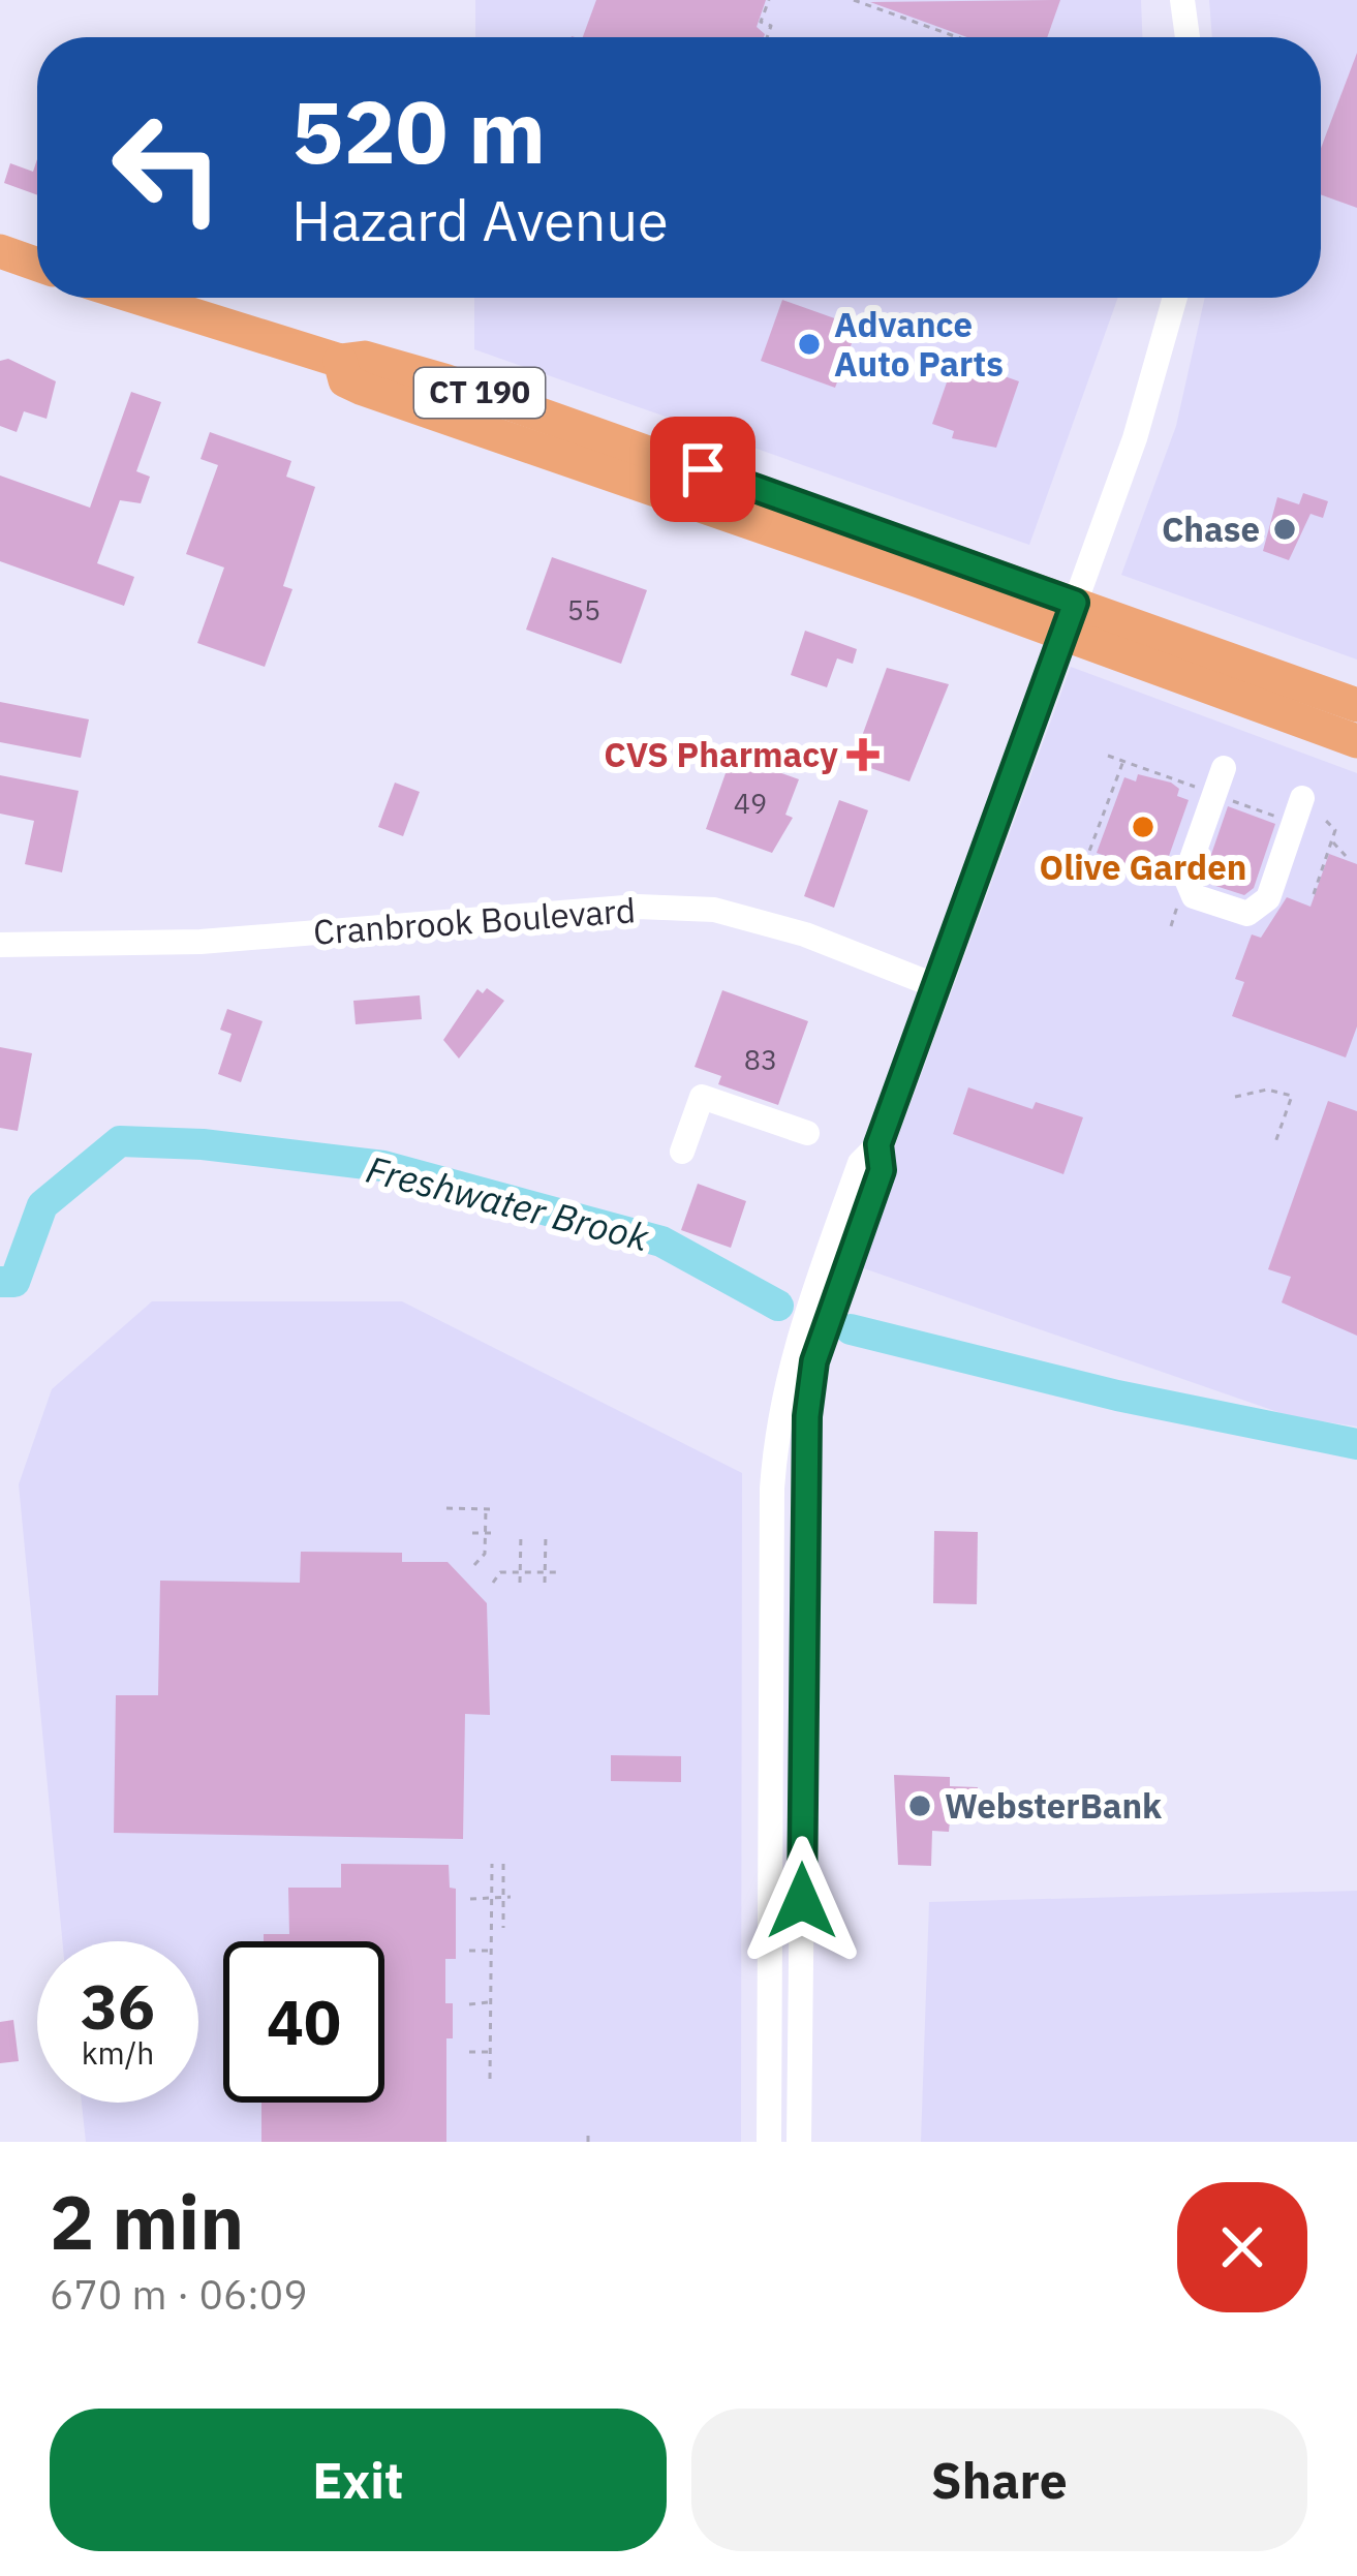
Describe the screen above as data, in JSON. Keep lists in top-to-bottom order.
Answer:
{
  "streets": {
    "main road": ["CT 190"],
    "street": ["Cranbrook Boulevard"]
  },
  "water": ["Freshwater Brook"],
  "places": {
    "other": [
      "Advance Auto Parts",
      "Chase",
      "Olive Garden",
      "WebsterBank"
    ],
    "health": ["CVS Pharmacy"]
  },
  "house_numbers": ["55", "49", "83"],
  "page": {
    "turn": ["520 m", "Hazard Avenue"],
    "speed": "36 km/h",
    "limit": "40",
    "heading": ["2 min", "670 m · 06:09"],
    "buttons": ["Exit", "Share"]
  }
}
